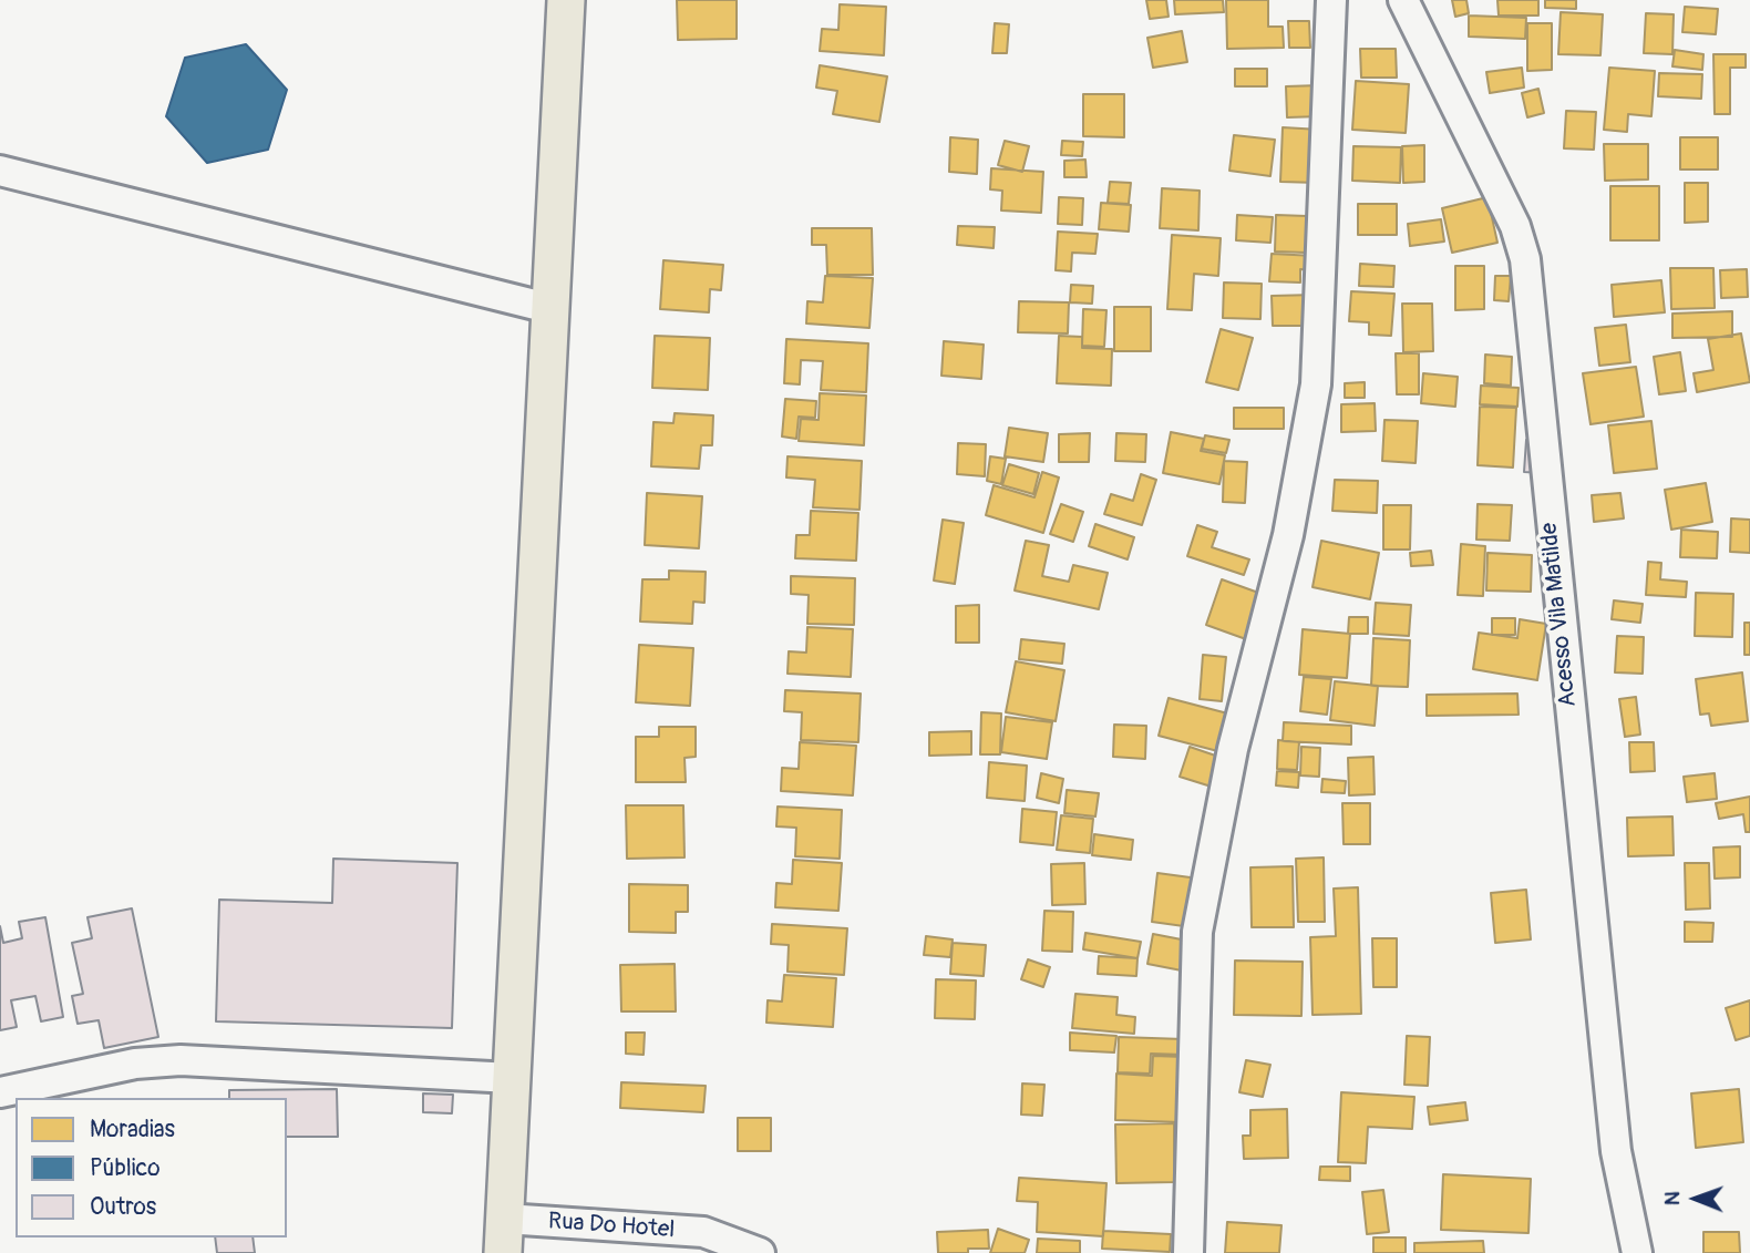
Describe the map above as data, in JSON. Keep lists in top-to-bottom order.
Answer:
{
  "streets": {
    "street": ["Acesso Vila Matilde", "Rua Do Hotel"]
  },
  "legend": ["Moradias", "Público", "Outros"],
  "north": "left"
}
